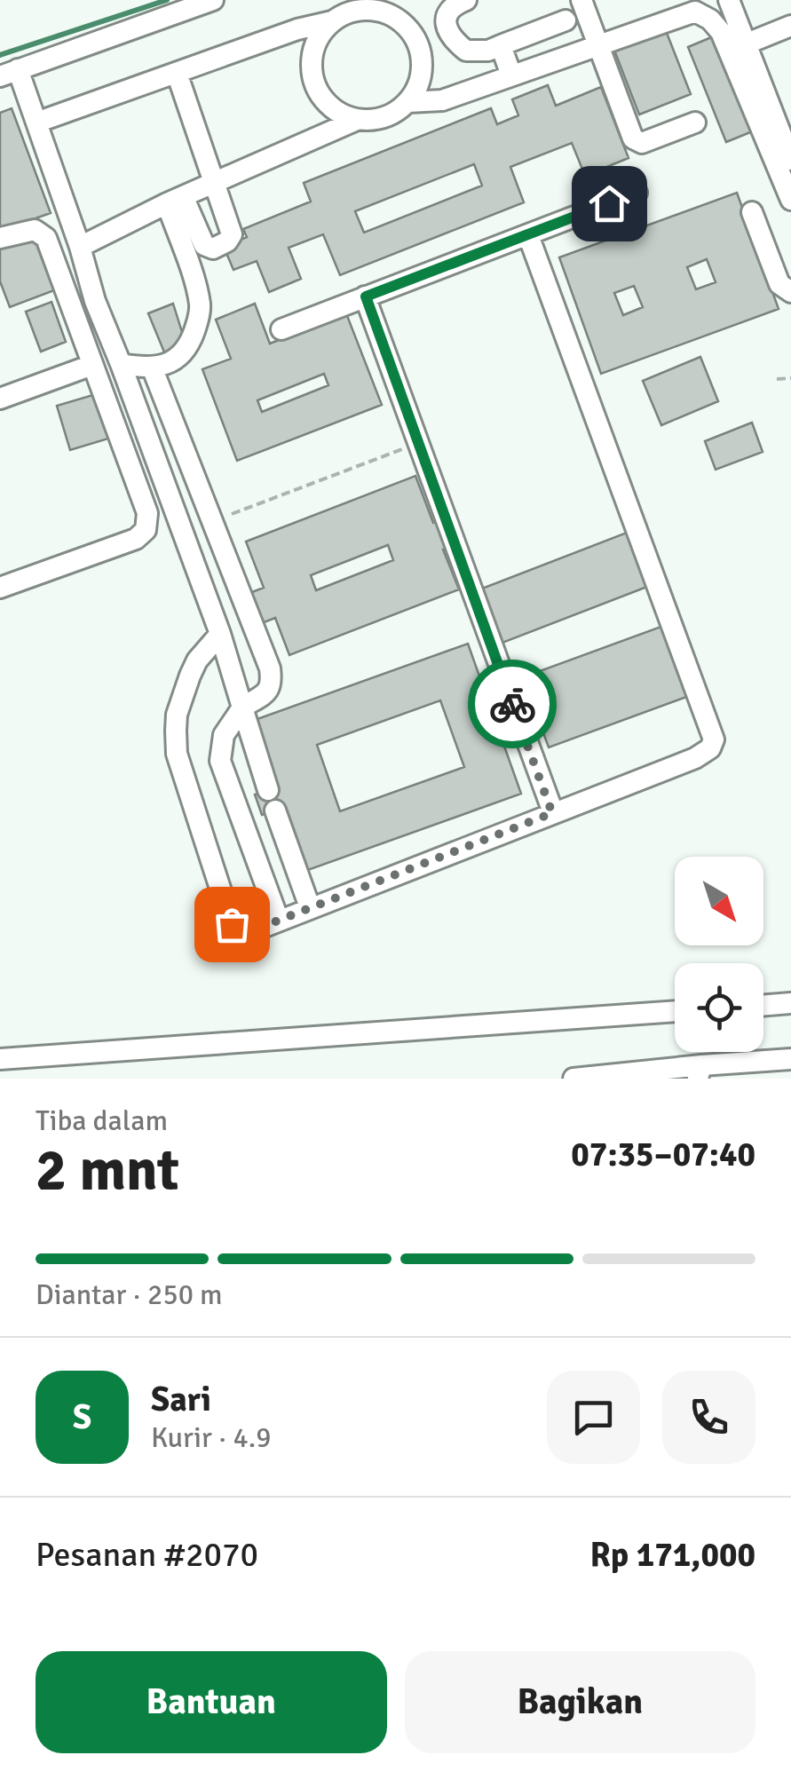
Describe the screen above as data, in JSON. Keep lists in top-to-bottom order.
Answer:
{
  "north": "bottom right",
  "page": {
    "heading": ["2 mnt", "Tiba dalam", "07:35–07:40"],
    "panel": [
      "Sari",
      "Kurir · 4.9",
      "Pesanan #2070",
      "Rp 171,000"
    ],
    "bar": "Diantar · 250 m",
    "round": "S",
    "buttons": ["Bantuan", "Bagikan"]
  }
}
